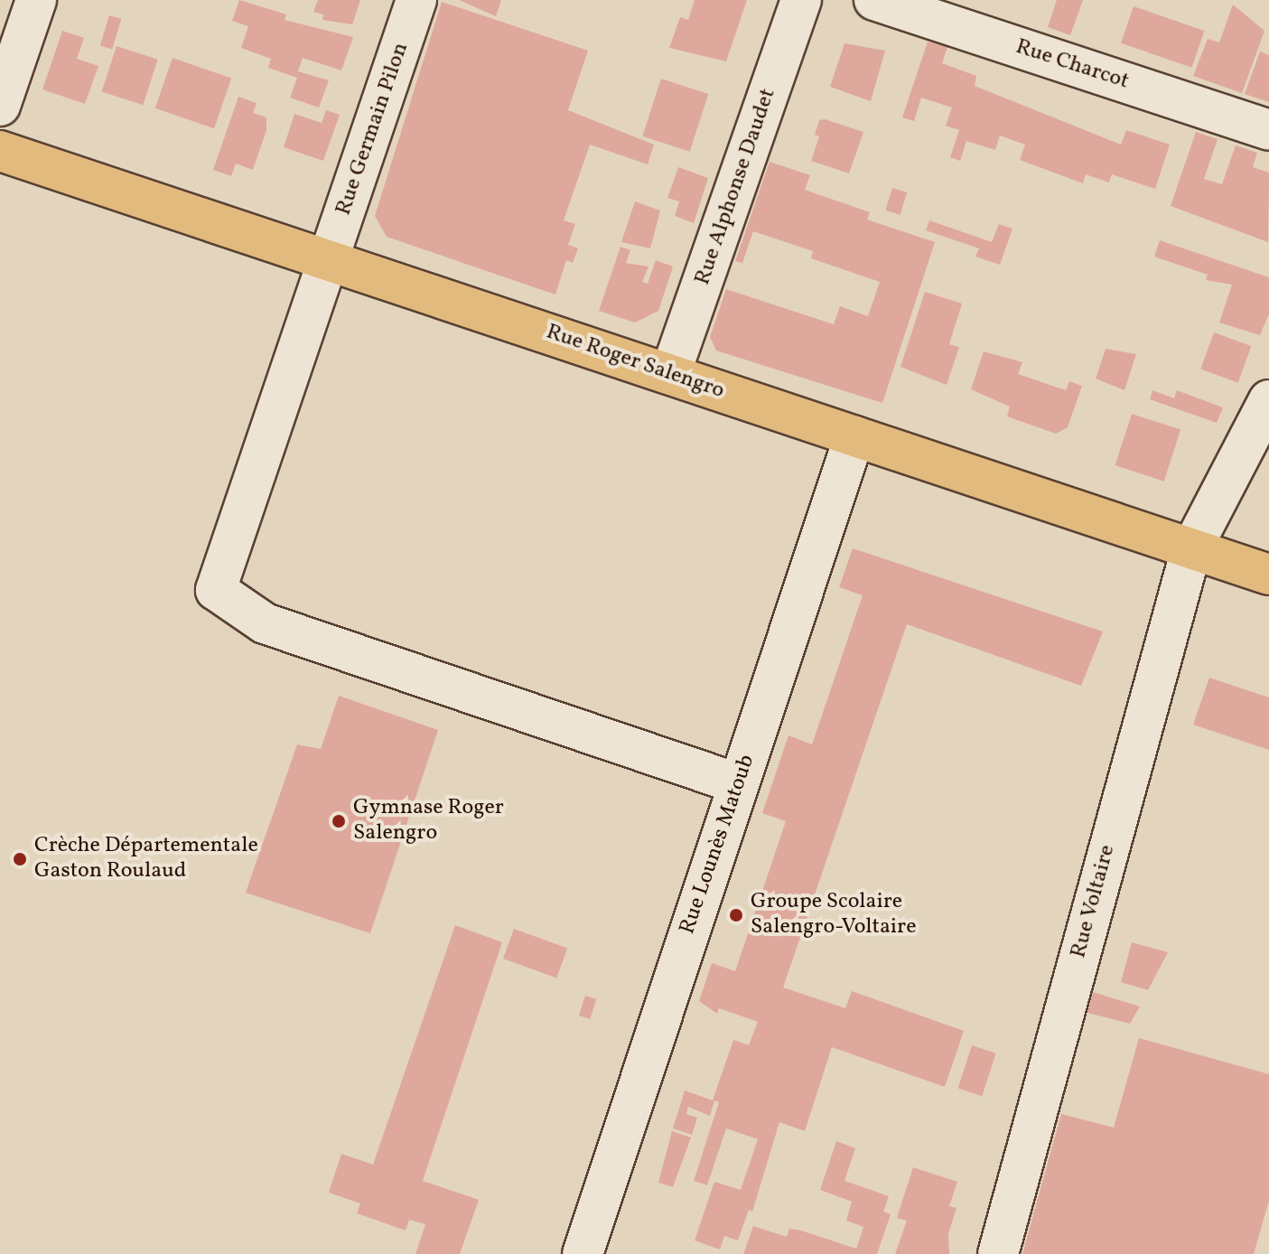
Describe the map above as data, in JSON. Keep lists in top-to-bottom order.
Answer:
{
  "streets": {
    "main road": ["Rue Roger Salengro"],
    "street": [
      "Rue Charcot",
      "Rue Germain Pilon",
      "Rue Alphonse Daudet",
      "Rue Lounès Matoub",
      "Rue Voltaire"
    ]
  },
  "crossings": [
    ["Rue Germain Pilon", "Rue Roger Salengro"],
    ["Rue Germain Pilon", "Rue Lounès Matoub"],
    ["Rue Alphonse Daudet", "Rue Roger Salengro"],
    ["Rue Roger Salengro", "Rue Lounès Matoub"],
    ["Rue Roger Salengro", "Rue Voltaire"]
  ],
  "places": ["Gymnase Roger Salengro", "Crèche Départementale Gaston Roulaud", "Groupe Scolaire Salengro-Voltaire"]
}
